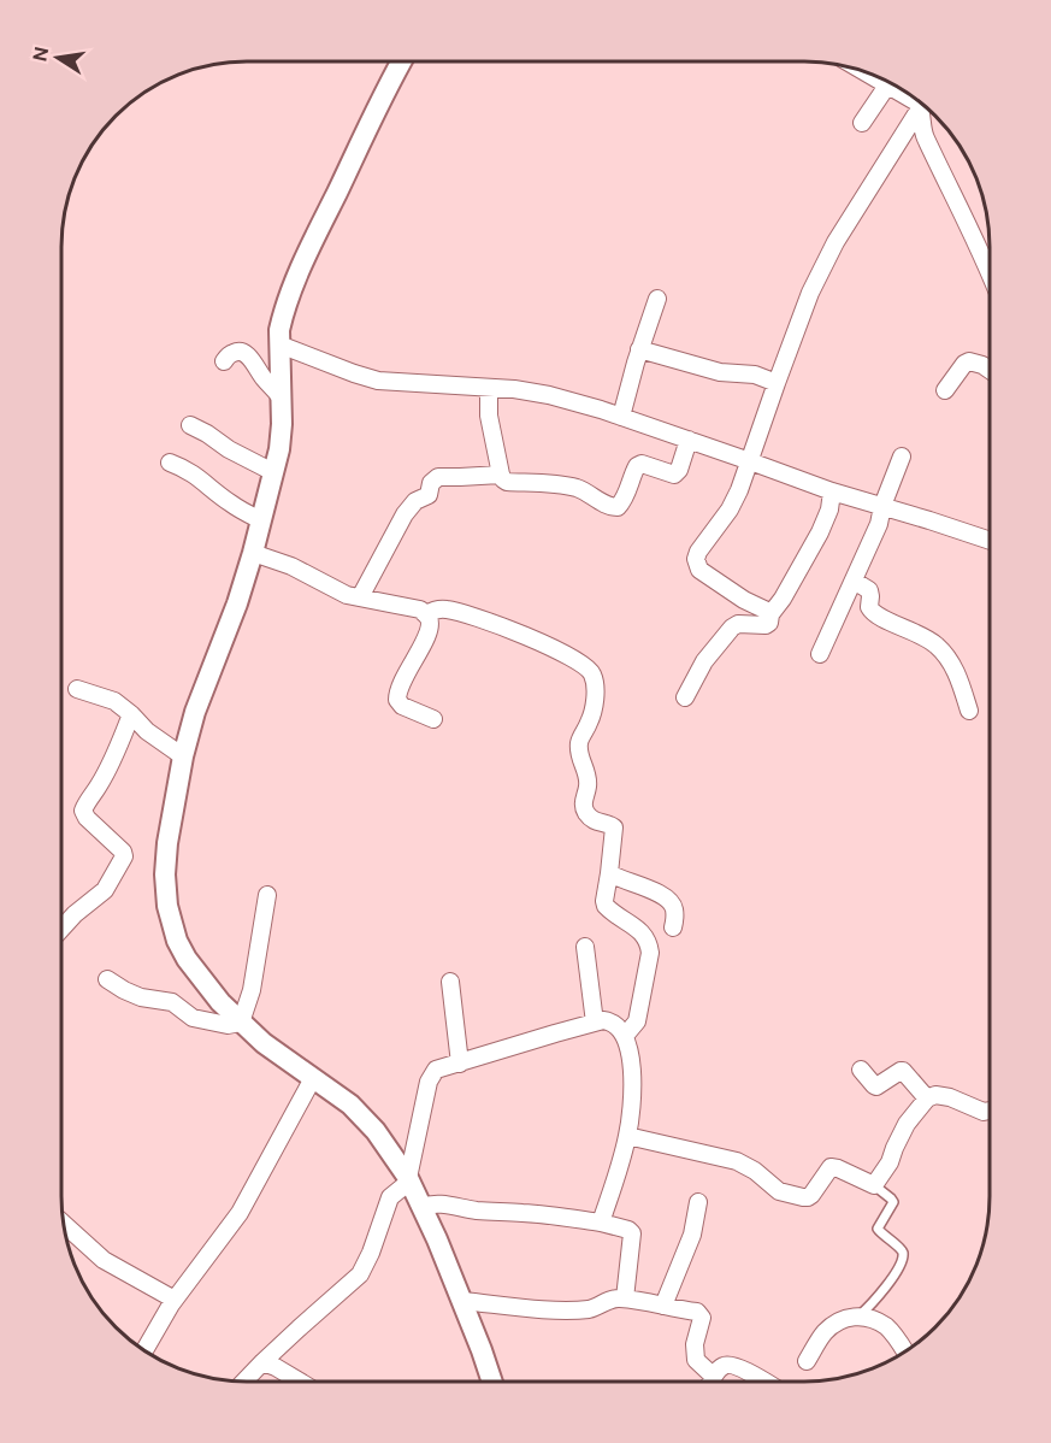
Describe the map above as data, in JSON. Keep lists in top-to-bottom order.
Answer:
{
  "north": "left"
}
